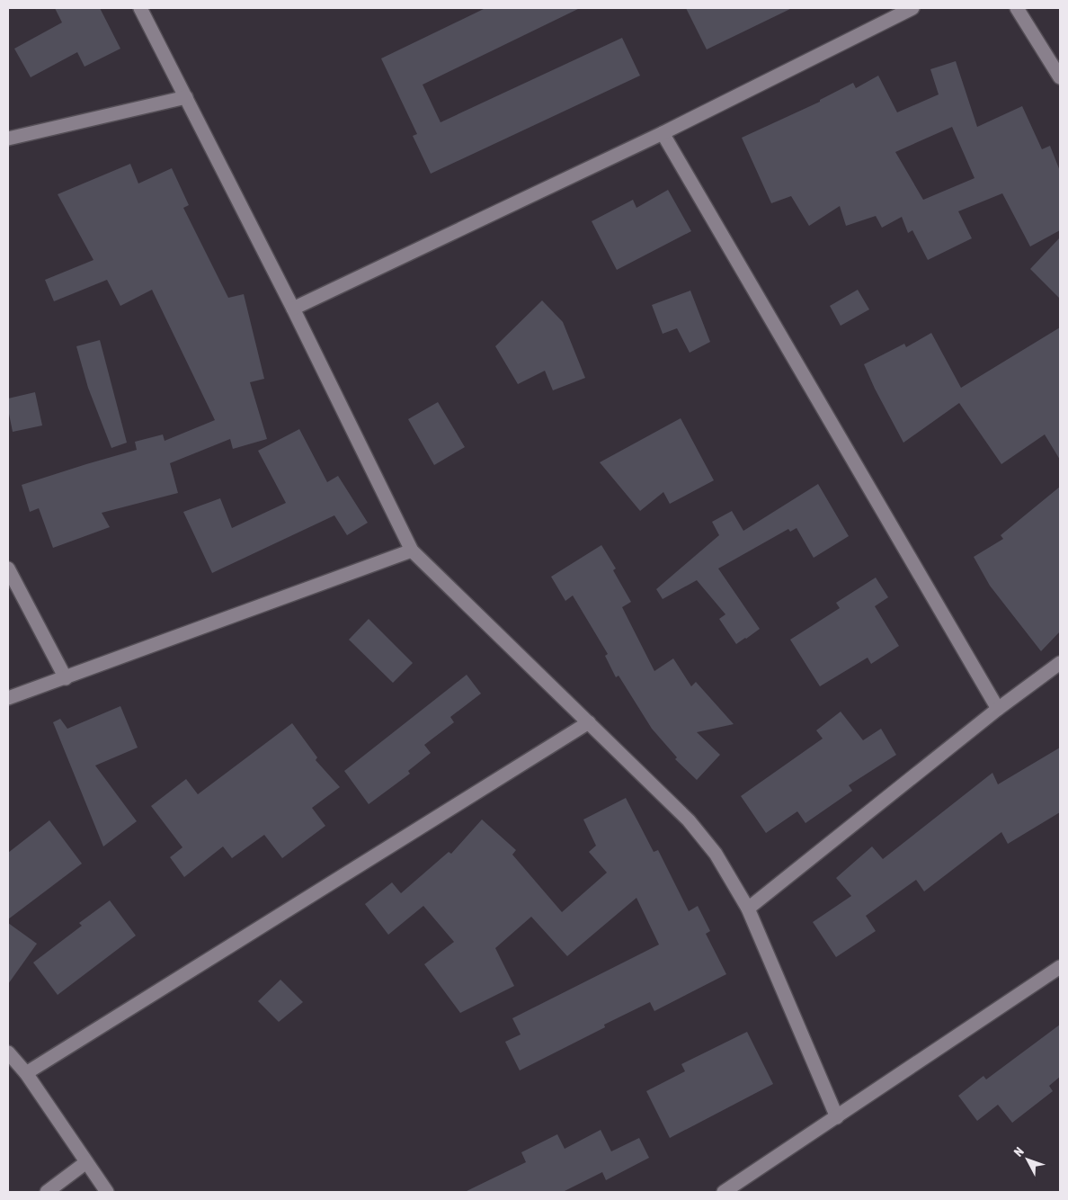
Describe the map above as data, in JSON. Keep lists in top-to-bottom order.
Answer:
{
  "north": "top left"
}
